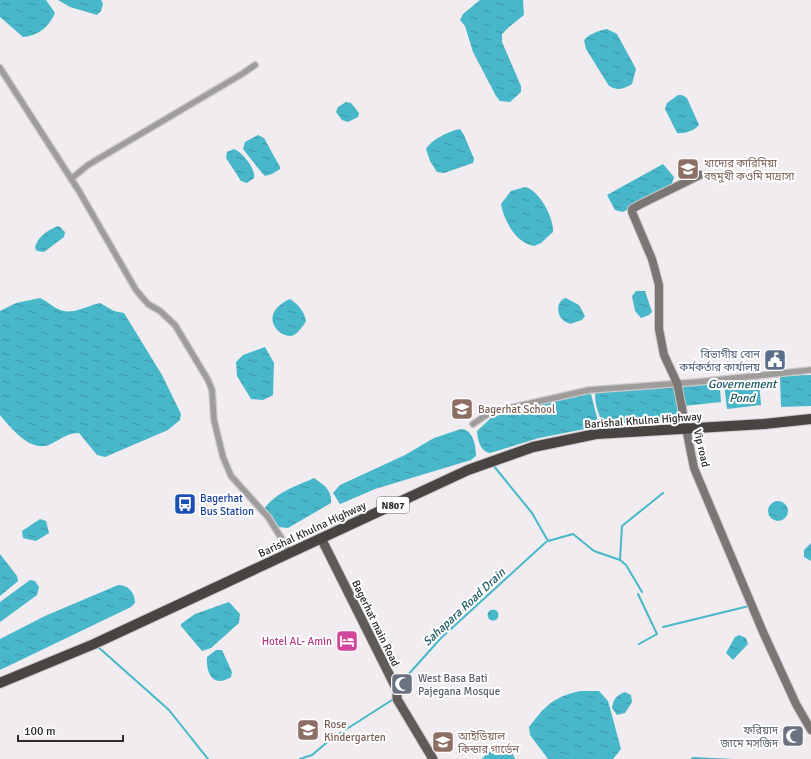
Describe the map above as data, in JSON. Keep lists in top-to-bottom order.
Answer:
{
  "streets": {
    "highway": ["Barishal Khulna Highway", "N807"],
    "main road": ["Bagerhat main Road"],
    "street": ["Vip road"]
  },
  "crossings": [
    ["Barishal Khulna Highway", "Vip road"],
    ["Barishal Khulna Highway", "Bagerhat main Road"]
  ],
  "water": ["Governement Pond", "Sahapara Road Drain"],
  "places": {
    "school or university": [
      "খাদ্যের কারিমিয়া বহুমুখী কওমি মাদ্রাসা",
      "Bagerhat School",
      "Rose Kindergarten",
      "আইডিয়াল কিন্ডার গার্ডেন"
    ],
    "public building": ["বিভাগীয় বোন কর্মকর্তার কার্যালয়"],
    "bus stop": ["Bagerhat Bus Station"],
    "hotel": ["Hotel AL- Amin"],
    "mosque": ["West Basa Bati Pajegana Mosque", "ফরিয়াদ জামে মসজিদ"]
  },
  "scale_bar": "100 m"
}
